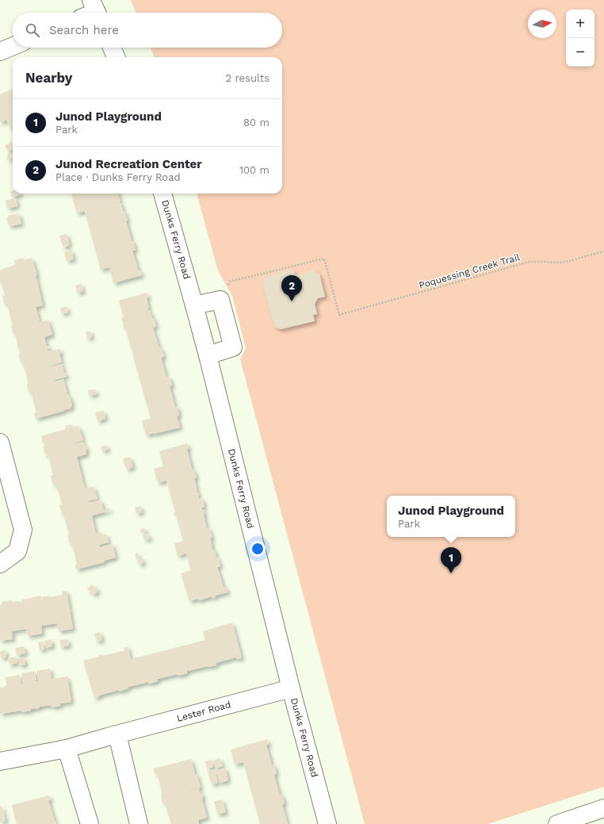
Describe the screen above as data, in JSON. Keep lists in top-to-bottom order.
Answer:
{
  "streets": {
    "street": ["Dunks Ferry Road", "Lester Road"],
    "path": ["Poquessing Creek Trail"]
  },
  "crossings": [
    ["Dunks Ferry Road", "Lester Road"]
  ],
  "north": "right",
  "page": {
    "map_buttons": ["+", "−"],
    "search": "Search here",
    "heading": ["Nearby", "2 results"],
    "list": [
      {
        "mark": "1",
        "name": "Junod Playground",
        "note": "Park",
        "value": "80 m"
      },
      {
        "mark": "2",
        "name": "Junod Recreation Center",
        "note": "Place · Dunks Ferry Road",
        "value": "100 m"
      }
    ],
    "pins": ["2", "1"],
    "popup": ["Junod Playground", "Park"]
  }
}
